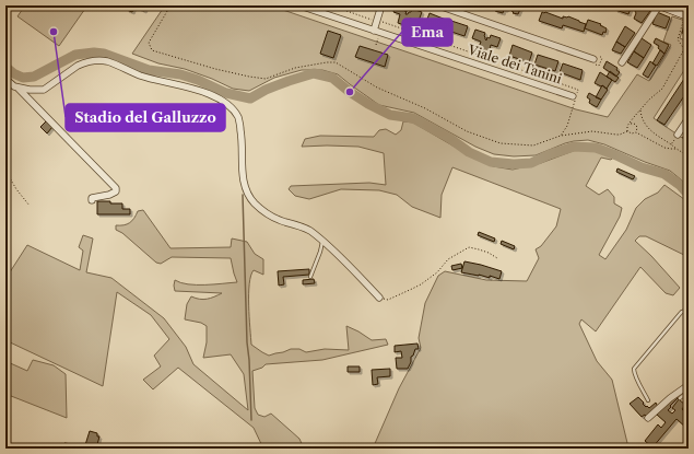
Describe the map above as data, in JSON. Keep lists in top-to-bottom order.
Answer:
{
  "streets": {
    "street": ["Viale dei Tanini"]
  },
  "places": ["Stadio del Galluzzo", "Ema"]
}
